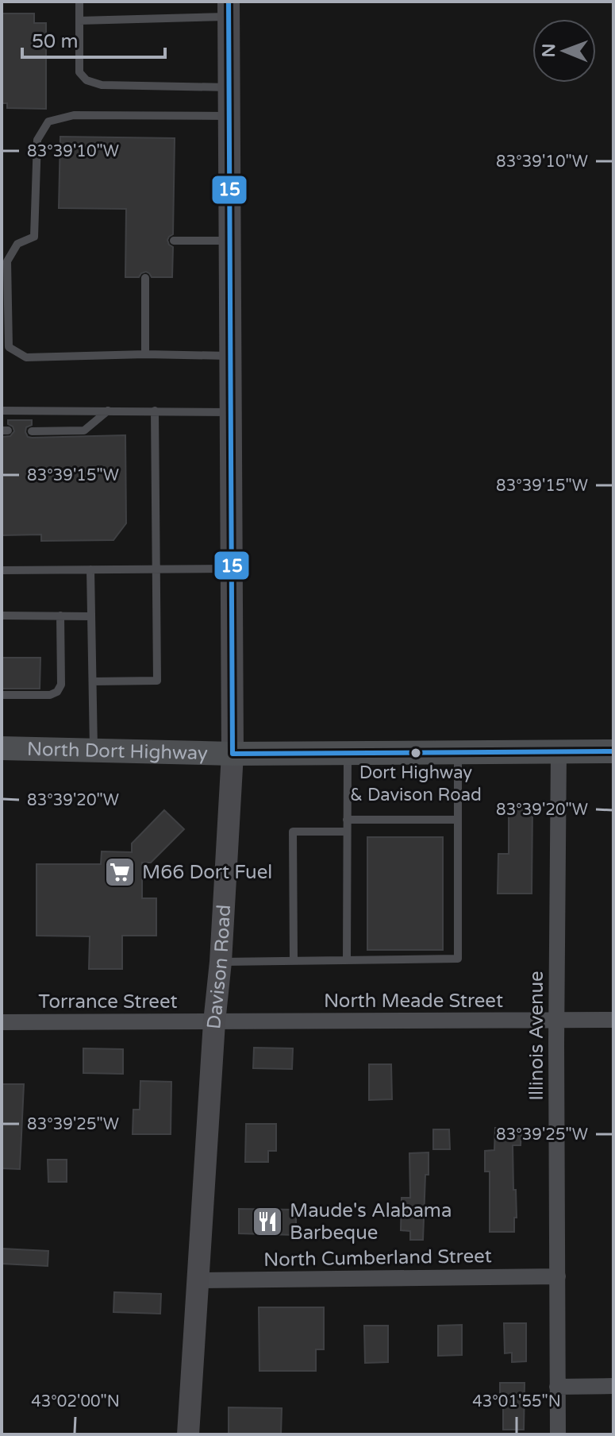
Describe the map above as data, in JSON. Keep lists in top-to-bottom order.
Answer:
{
  "streets": {
    "main road": ["North Dort Highway", "Davison Road"],
    "street": [
      "North Meade Street",
      "Torrance Street",
      "Illinois Avenue",
      "North Cumberland Street"
    ]
  },
  "crossings": [
    ["North Dort Highway", "Davison Road"],
    ["North Dort Highway", "Illinois Avenue"],
    ["Davison Road", "North Meade Street"],
    ["Davison Road", "Torrance Street"],
    ["Davison Road", "North Cumberland Street"],
    ["North Meade Street", "Torrance Street"],
    ["North Meade Street", "Illinois Avenue"],
    ["Illinois Avenue", "North Cumberland Street"]
  ],
  "places": {
    "other": ["Dort Highway & Davison Road"],
    "supermarket": ["M66 Dort Fuel"],
    "restaurant": ["Maude's Alabama Barbeque"]
  },
  "lines": ["transit line 15"],
  "scale_bar": "50 m",
  "north": "left",
  "coordinates": [
    "83°39'10\"W",
    "83°39'15\"W",
    "83°39'20\"W",
    "83°39'25\"W",
    "43°02'00\"N",
    "43°01'55\"N"
  ]
}
